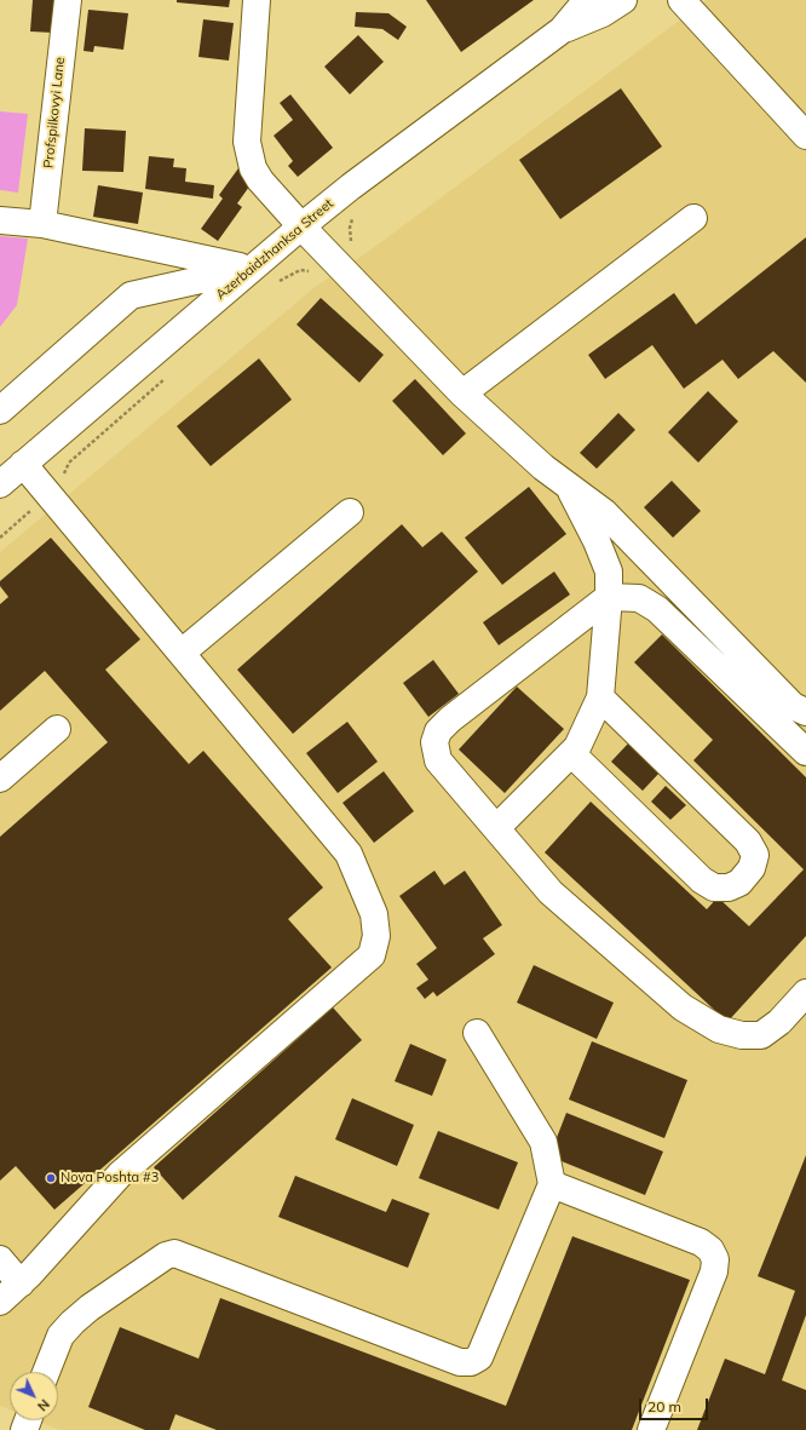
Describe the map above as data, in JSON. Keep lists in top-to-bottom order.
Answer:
{
  "streets": {
    "street": ["Profspilkovyi Lane", "Azerbaidzhanksa Street"]
  },
  "places": ["Nova Poshta #3"],
  "scale_bar": "20 m",
  "north": "bottom right"
}
